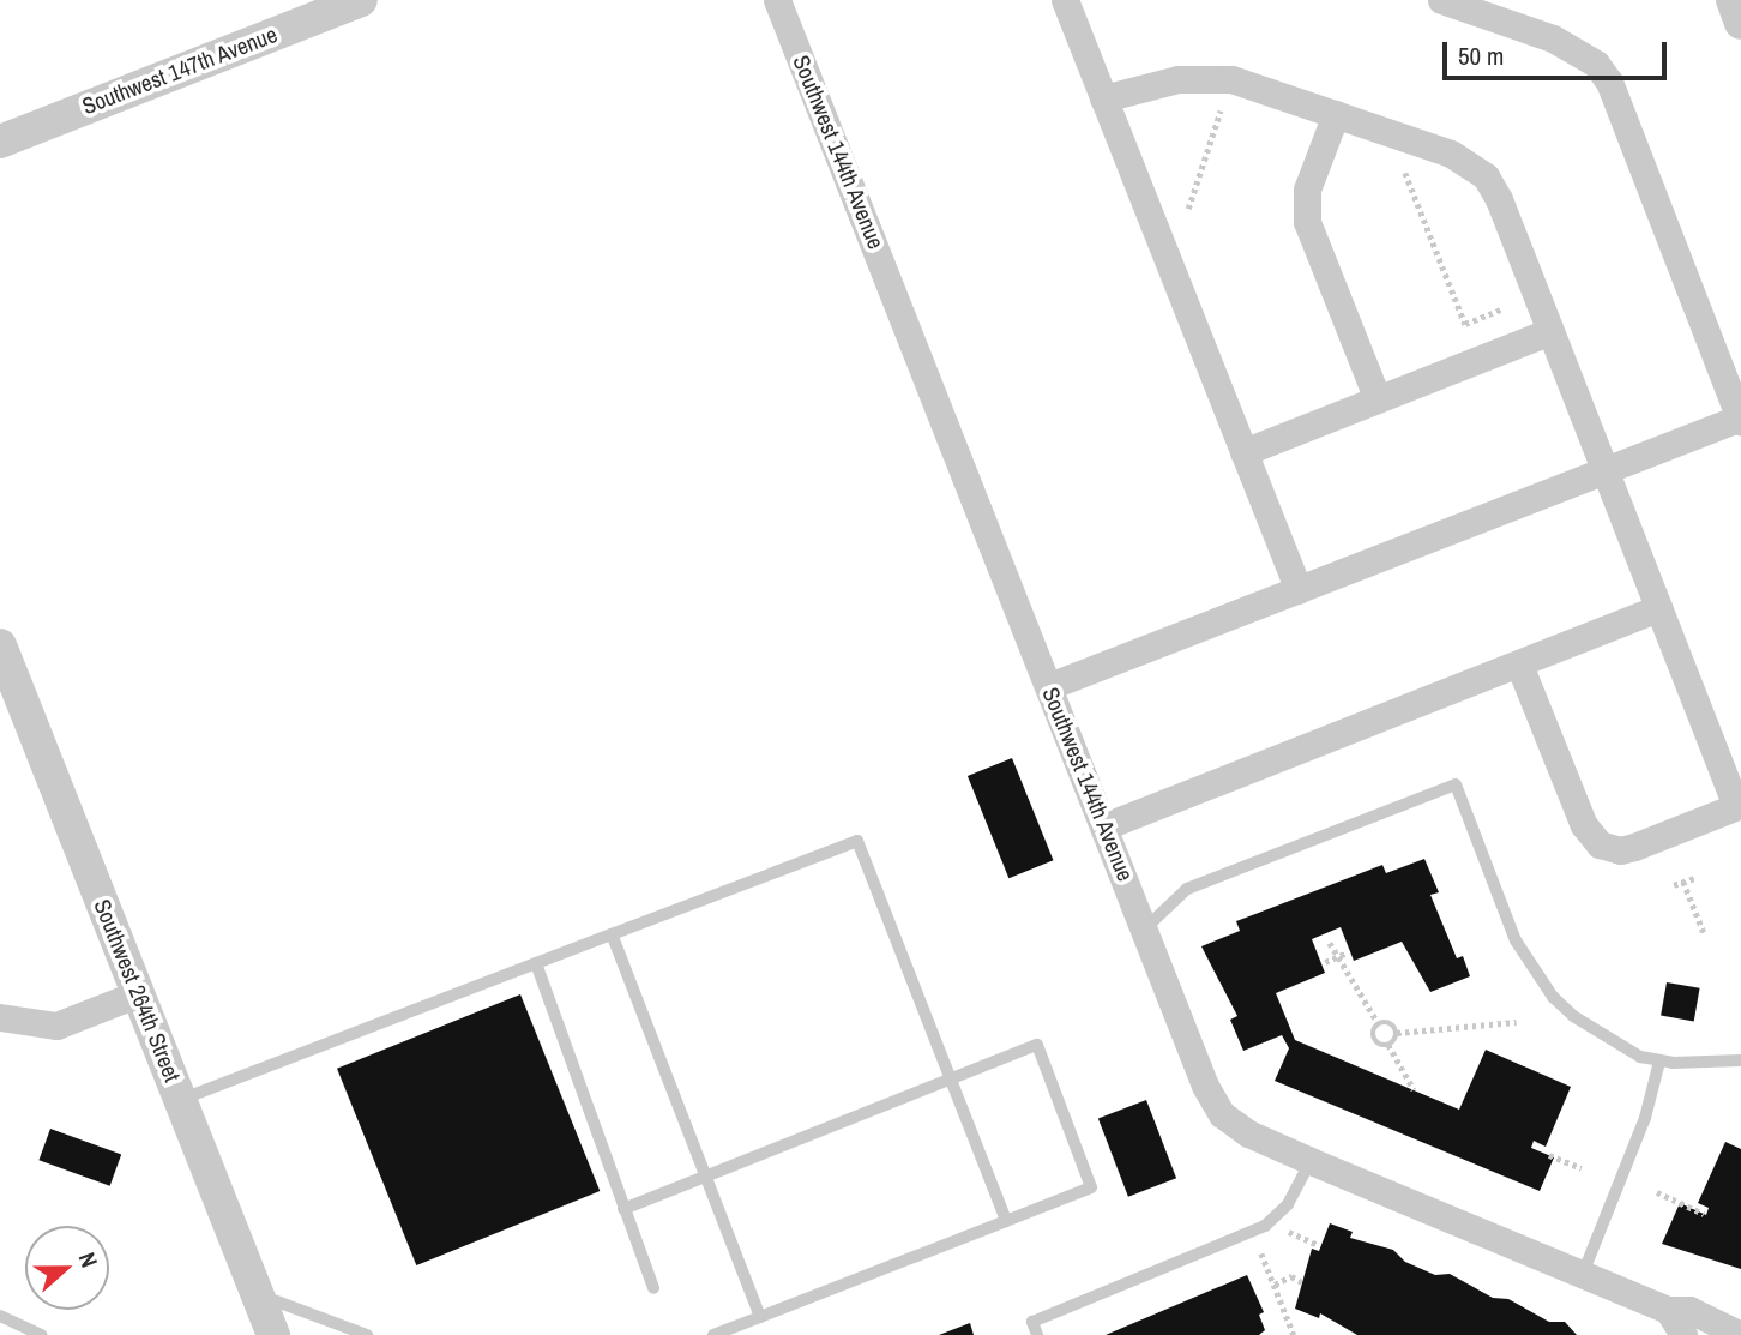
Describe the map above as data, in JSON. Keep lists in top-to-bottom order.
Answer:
{
  "streets": {
    "street": ["Southwest 147th Avenue", "Southwest 144th Avenue", "Southwest 264th Street"]
  },
  "scale_bar": "50 m",
  "north": "right"
}
